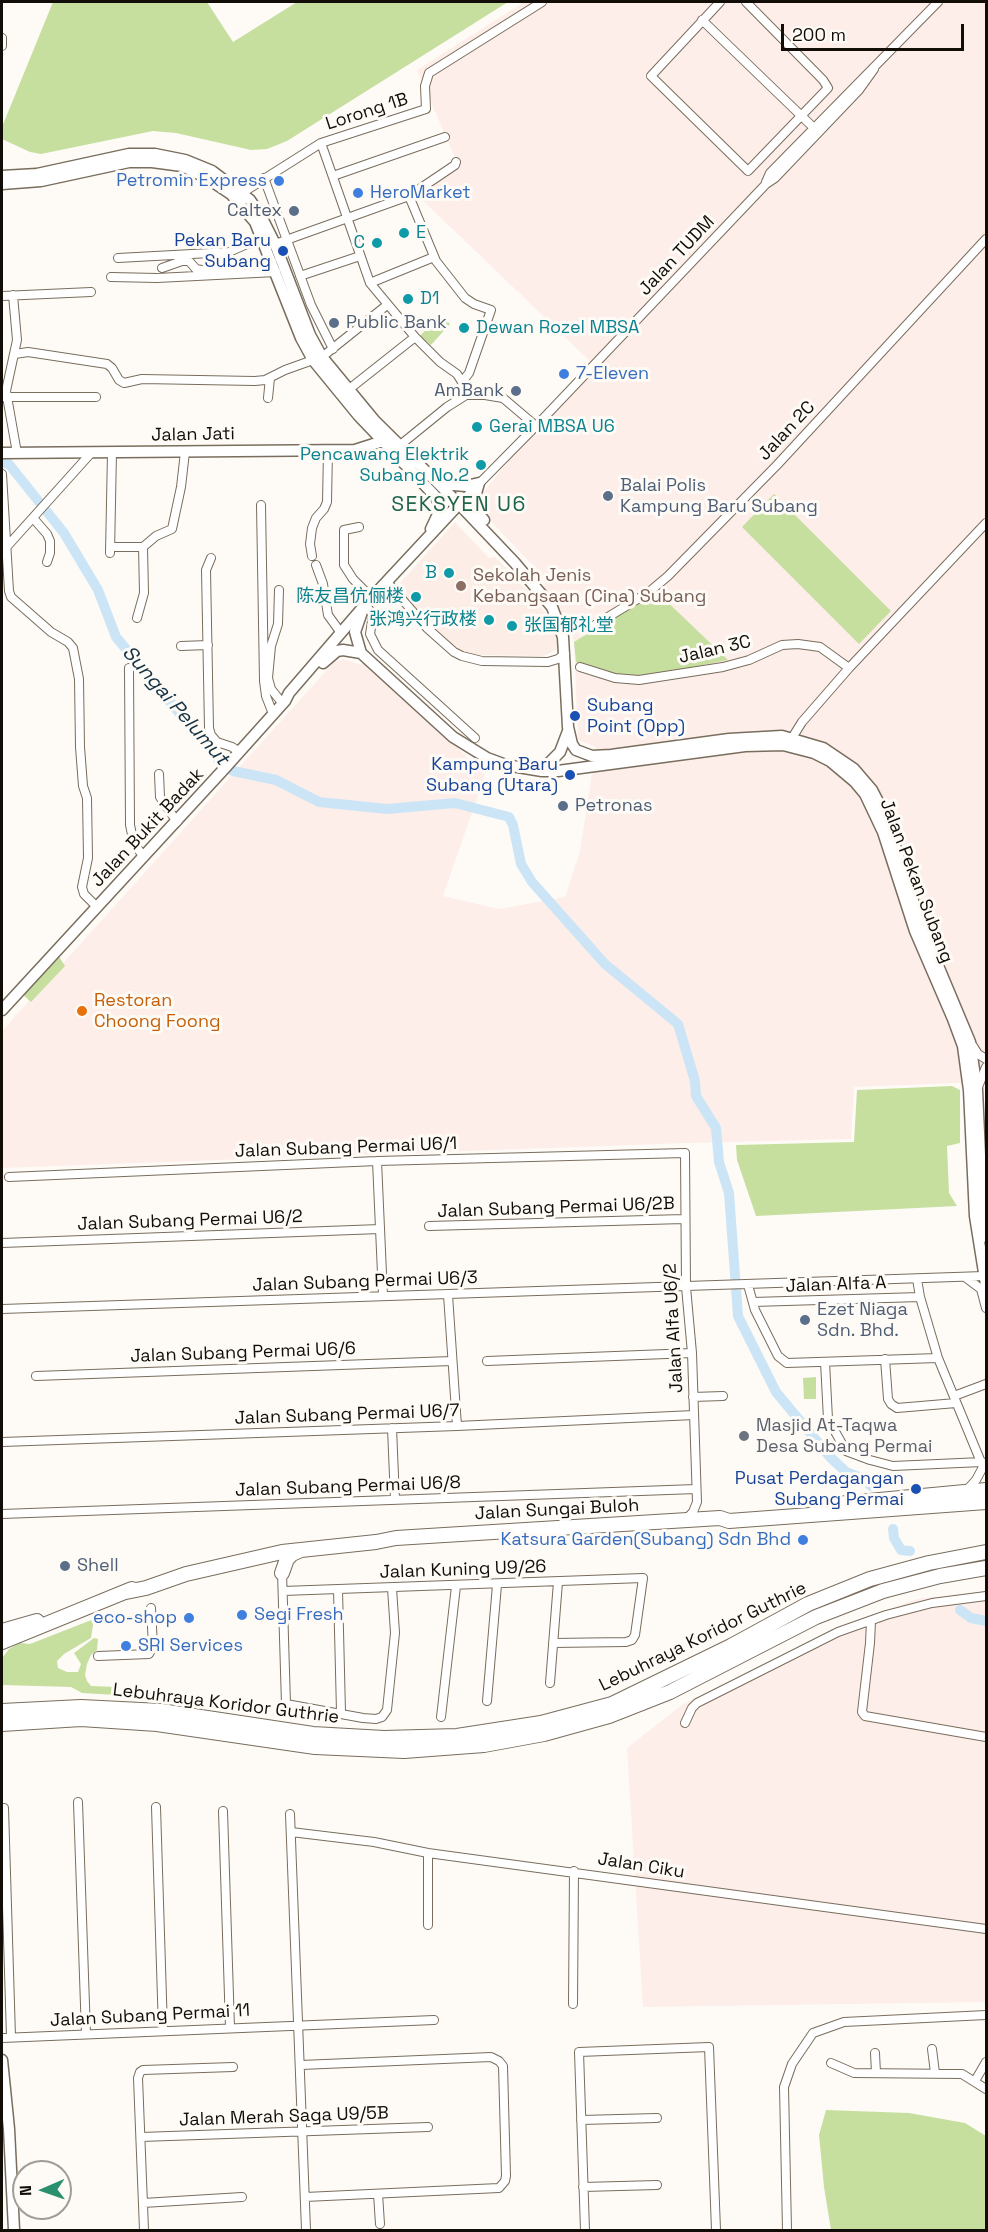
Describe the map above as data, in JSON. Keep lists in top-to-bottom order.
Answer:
{
  "streets": {
    "highway": ["Jalan Sungai Buloh", "Lebuhraya Koridor Guthrie"],
    "main road": ["Jalan Jati", "Jalan Bukit Badak", "Jalan Pekan Subang"],
    "street": [
      "Lorong 1B",
      "Jalan TUDM",
      "Jalan 2C",
      "Jalan 3C",
      "Jalan Subang Permai U6/1",
      "Jalan Subang Permai U6/2B",
      "Jalan Subang Permai U6/2",
      "Jalan Subang Permai U6/3",
      "Jalan Alfa A",
      "Jalan Alfa U6/2",
      "Jalan Subang Permai U6/6",
      "Jalan Subang Permai U6/7",
      "Jalan Subang Permai U6/8",
      "Jalan Kuning U9/26",
      "Jalan Ciku",
      "Jalan Subang Permai 11",
      "Jalan Merah Saga U9/5B"
    ]
  },
  "crossings": [
    ["Lorong 1B", "Jalan Pekan Subang"],
    ["Jalan TUDM", "Jalan Bukit Badak"],
    ["Jalan TUDM", "Jalan Pekan Subang"],
    ["Jalan Jati", "Jalan Pekan Subang"],
    ["Jalan Bukit Badak", "Jalan Pekan Subang"],
    ["Jalan Subang Permai U6/1", "Jalan Alfa U6/2"],
    ["Jalan Subang Permai U6/2B", "Jalan Alfa U6/2"],
    ["Jalan Subang Permai U6/3", "Jalan Alfa U6/2"],
    ["Jalan Alfa U6/2", "Jalan Subang Permai U6/7"],
    ["Jalan Alfa U6/2", "Jalan Subang Permai U6/8"]
  ],
  "districts": ["SEKSYEN U6"],
  "water": ["Sungai Pelumut"],
  "places": [
    "Petromin Express",
    "HeroMarket",
    "Caltex",
    "E",
    "C",
    "Pekan Baru Subang",
    "D1",
    "Public Bank",
    "Dewan Rozel MBSA",
    "7-Eleven",
    "AmBank",
    "Gerai MBSA U6",
    "Pencawang Elektrik Subang No.2",
    "Balai Polis Kampung Baru Subang",
    "B",
    "Sekolah Jenis Kebangsaan (Cina) Subang",
    "陈友昌伉俪楼",
    "张鸿兴行政楼",
    "张国郁礼堂",
    "Subang Point (Opp)",
    "Kampung Baru Subang (Utara)",
    "Petronas",
    "Restoran Choong Foong",
    "Ezet Niaga Sdn. Bhd.",
    "Masjid At-Taqwa Desa Subang Permai",
    "Pusat Perdagangan Subang Permai",
    "Katsura Garden(Subang) Sdn Bhd",
    "Shell",
    "Segi Fresh",
    "eco-shop",
    "SRI Services"
  ],
  "scale_bar": "200 m",
  "north": "left"
}
